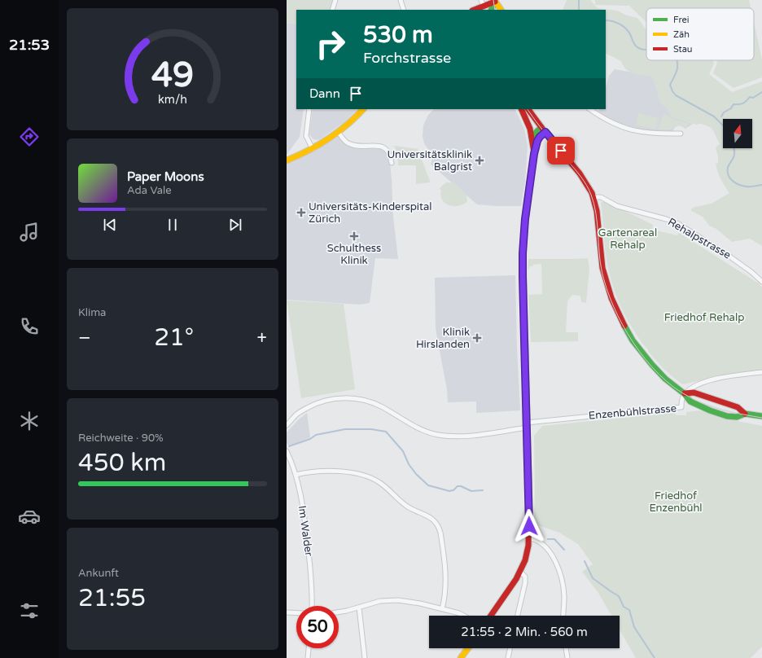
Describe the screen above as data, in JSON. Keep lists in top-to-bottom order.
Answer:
{
  "streets": {
    "street": ["Rehalpstrasse", "Enzenbühlstrasse", "Im Walder"]
  },
  "parks": ["Gartenareal Rehalp", "Friedhof Rehalp", "Friedhof Enzenbühl"],
  "places": {
    "health": [
      "Universitätsklinik Balgrist",
      "Universitäts-Kinderspital Zürich",
      "Schulthess Klinik",
      "Klinik Hirslanden"
    ]
  },
  "legend": ["Frei", "Zäh", "Stau"],
  "north": "top",
  "page": {
    "tabs": "21:53",
    "turn": ["530 m", "Forchstrasse"],
    "then": "Dann",
    "song": ["Paper Moons", "Ada Vale"],
    "tile": [
      "Klima",
      ["Reichweite · 90%", "450 km"],
      ["Ankunft", "21:55"]
    ],
    "heat": ["−", "21°", "+"],
    "limit": "50",
    "trip": "21:55 · 2 Min. · 560 m",
    "gauge": ["49", "km/h"]
  }
}
